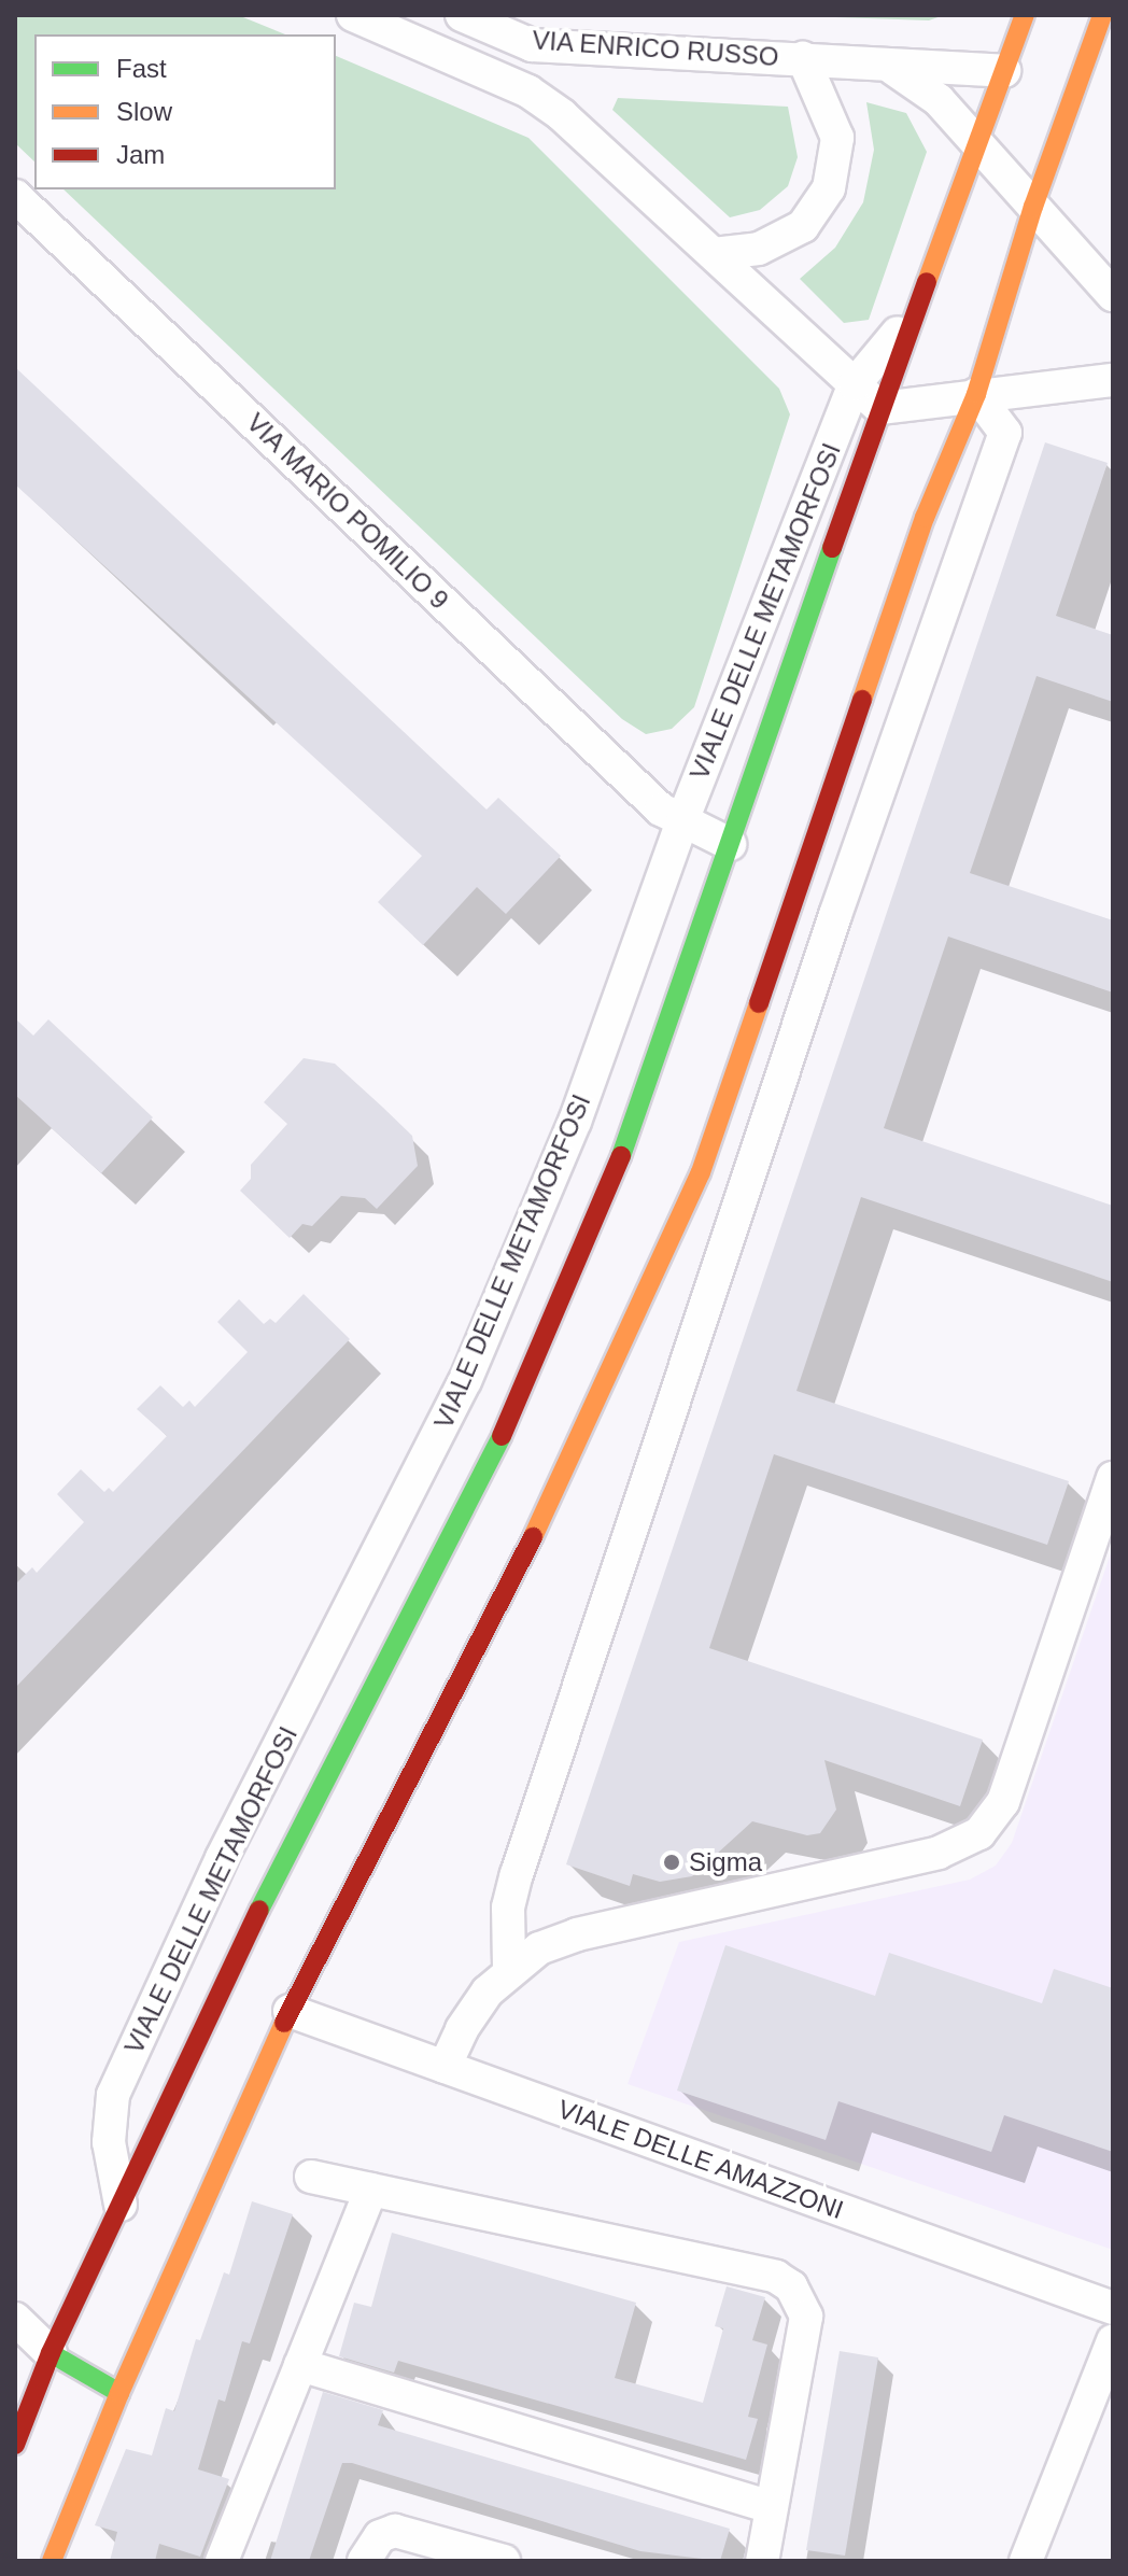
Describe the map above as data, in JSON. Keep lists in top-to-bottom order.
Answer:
{
  "streets": {
    "street": [
      "VIA ENRICO RUSSO",
      "VIA MARIO POMILIO 9",
      "VIALE DELLE METAMORFOSI",
      "VIALE DELLE AMAZZONI"
    ]
  },
  "crossings": [
    ["VIA ENRICO RUSSO", "VIALE DELLE METAMORFOSI"],
    ["VIA MARIO POMILIO 9", "VIALE DELLE METAMORFOSI"]
  ],
  "places": ["Sigma"],
  "legend": ["Fast", "Slow", "Jam"]
}
